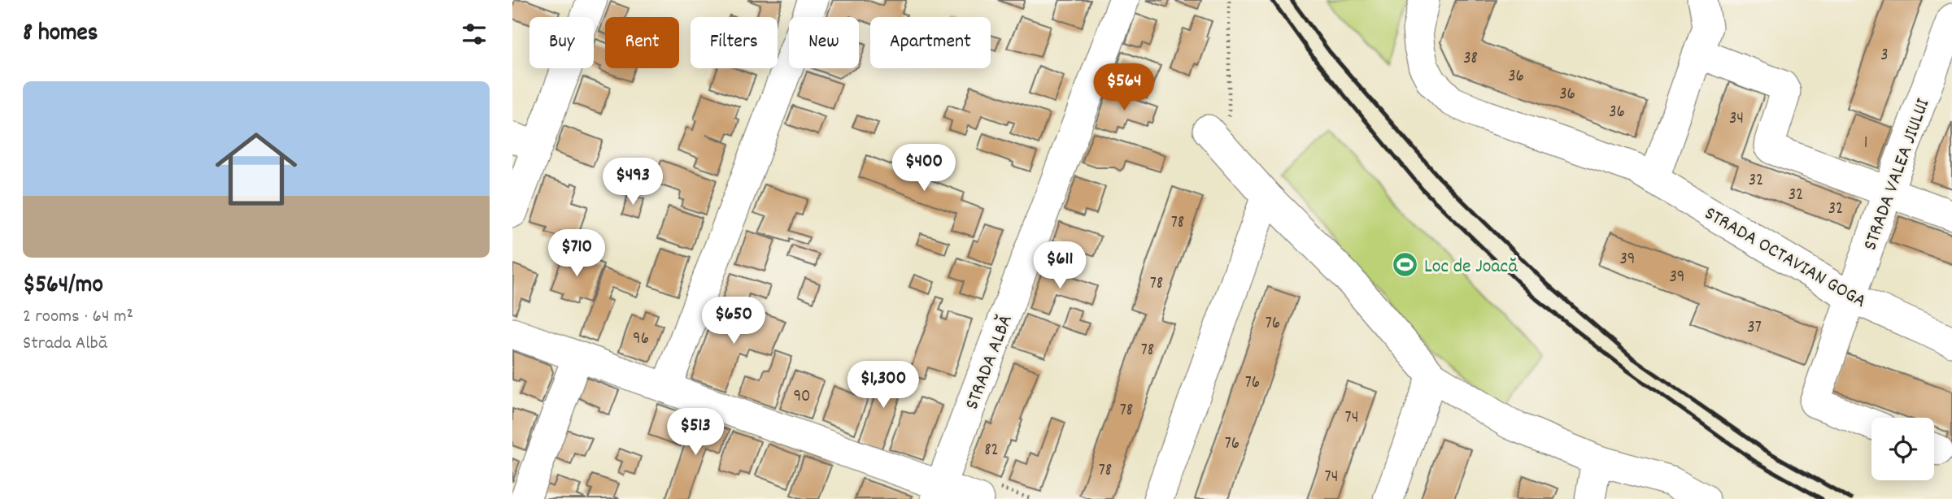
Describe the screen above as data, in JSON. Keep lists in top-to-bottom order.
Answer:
{
  "streets": {
    "street": ["STRADA VALEA JIULUI", "STRADA OCTAVIAN GOGA", "STRADA ALBĂ"]
  },
  "crossings": [
    ["STRADA VALEA JIULUI", "STRADA OCTAVIAN GOGA"]
  ],
  "places": {
    "sports": ["Loc de Joacă"]
  },
  "house_numbers": [
    "3",
    "38",
    "36",
    "36",
    "36",
    "34",
    "1",
    "32",
    "32",
    "32",
    "78",
    "39",
    "39",
    "78",
    "76",
    "37",
    "96",
    "78",
    "76",
    "90",
    "78",
    "74",
    "76",
    "82",
    "78",
    "74"
  ],
  "page": {
    "heading": "8 homes",
    "chip": [
      "Buy",
      "Rent",
      "Filters",
      "New",
      "Apartment"
    ],
    "price": [
      "$564",
      "$400",
      "$493",
      "$710",
      "$611",
      "$650",
      "$1,300",
      "$513"
    ],
    "list": [
      {
        "name": "$564/mo",
        "note": "2 rooms · 64 m² · Strada Albă"
      }
    ]
  }
}
